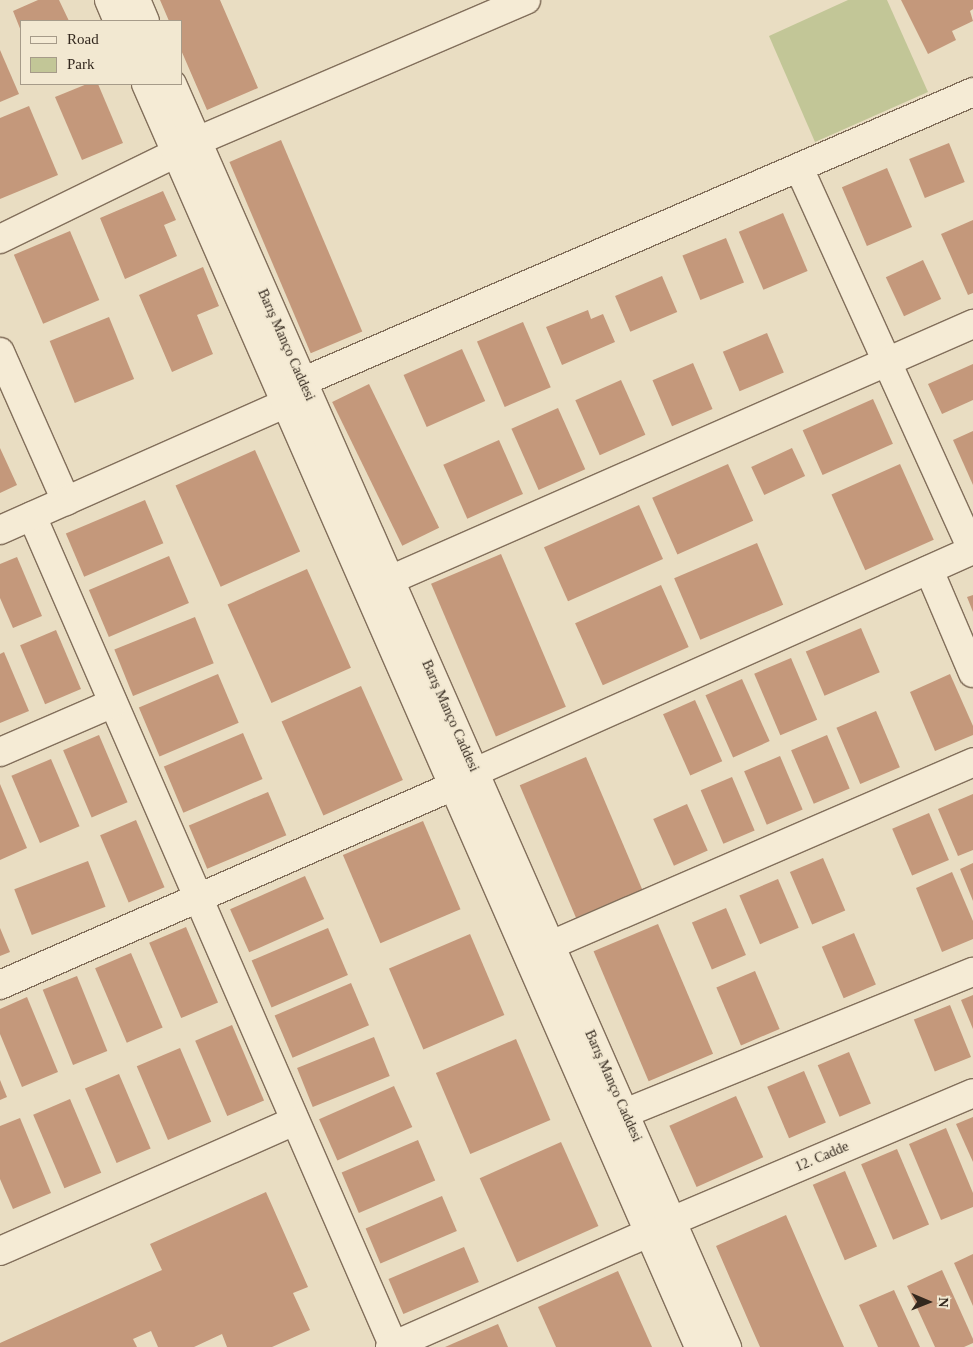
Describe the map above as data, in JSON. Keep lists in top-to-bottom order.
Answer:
{
  "streets": {
    "street": ["Barış Manço Caddesi", "12. Cadde"]
  },
  "crossings": [
    ["Barış Manço Caddesi", "12. Cadde"]
  ],
  "legend": ["Road", "Park"],
  "north": "right"
}
